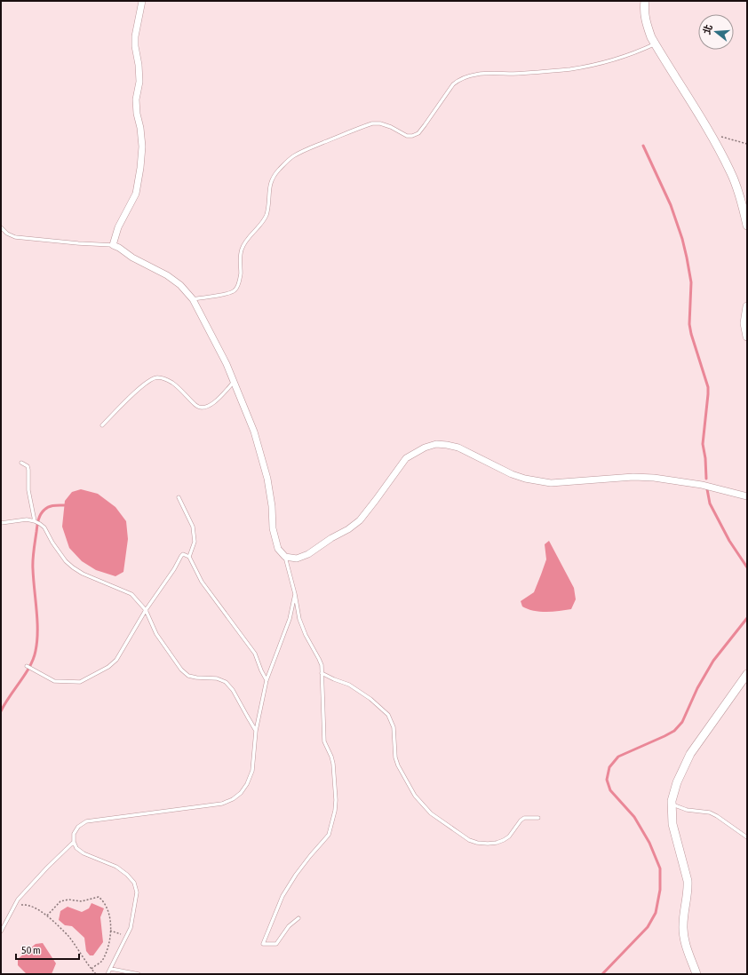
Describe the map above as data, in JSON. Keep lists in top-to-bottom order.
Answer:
{
  "scale_bar": "50 m",
  "north": "left"
}
